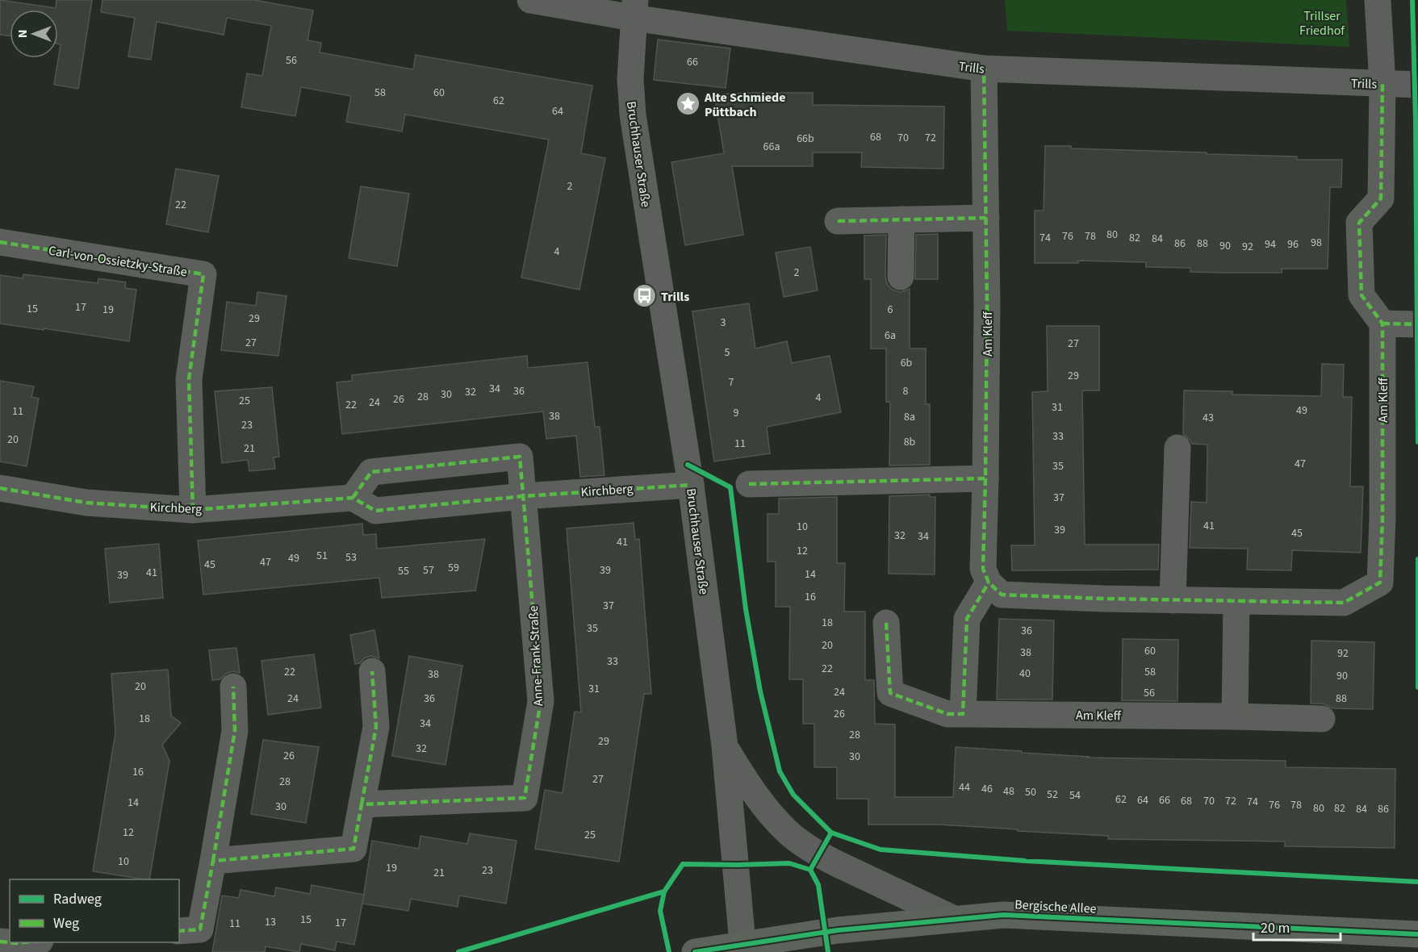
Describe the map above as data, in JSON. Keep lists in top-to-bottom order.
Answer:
{
  "streets": {
    "main road": ["Bergische Allee"],
    "street": [
      "Trills",
      "Bruchhauser Straße",
      "Carl-von-Ossietzky-Straße",
      "Am Kleff",
      "Kirchberg",
      "Anne-Frank-Straße"
    ]
  },
  "crossings": [
    ["Trills", "Bruchhauser Straße"],
    ["Trills", "Am Kleff"],
    ["Bruchhauser Straße", "Kirchberg"],
    ["Bruchhauser Straße", "Bergische Allee"],
    ["Carl-von-Ossietzky-Straße", "Kirchberg"],
    ["Kirchberg", "Anne-Frank-Straße"]
  ],
  "parks": ["Trillser Friedhof"],
  "places": {
    "place": ["Alte Schmiede Püttbach"],
    "bus stop": ["Trills"]
  },
  "house_numbers": [
    "56",
    "66",
    "58",
    "60",
    "62",
    "64",
    "68",
    "70",
    "72",
    "66b",
    "66a",
    "2",
    "22",
    "80",
    "76",
    "78",
    "74",
    "82",
    "84",
    "98",
    "86",
    "88",
    "94",
    "96",
    "90",
    "92",
    "4",
    "2",
    "17",
    "15",
    "19",
    "6",
    "29",
    "3",
    "6a",
    "27",
    "27",
    "5",
    "6b",
    "29",
    "7",
    "34",
    "36",
    "8",
    "32",
    "30",
    "28",
    "4",
    "26",
    "25",
    "24",
    "22",
    "31",
    "49",
    "11",
    "9",
    "38",
    "8a",
    "43",
    "23",
    "33",
    "20",
    "8b",
    "11",
    "21",
    "47",
    "35",
    "37",
    "41",
    "10",
    "39",
    "45",
    "32",
    "34",
    "41",
    "12",
    "51",
    "53",
    "49",
    "47",
    "45",
    "59",
    "57",
    "39",
    "55",
    "41",
    "14",
    "39",
    "16",
    "37",
    "18",
    "35",
    "36",
    "20",
    "60",
    "38",
    "92",
    "33",
    "22",
    "22",
    "58",
    "40",
    "38",
    "90",
    "20",
    "31",
    "24",
    "56",
    "24",
    "36",
    "88",
    "26",
    "18",
    "34",
    "28",
    "29",
    "32",
    "26",
    "30",
    "16",
    "27",
    "28",
    "44",
    "46",
    "48",
    "50",
    "52",
    "54",
    "62",
    "64",
    "66",
    "68",
    "70",
    "72",
    "74",
    "14",
    "76",
    "78",
    "30",
    "80",
    "82",
    "84",
    "86",
    "12",
    "25",
    "10",
    "19",
    "23",
    "21",
    "15",
    "13",
    "17",
    "11"
  ],
  "legend": ["Radweg", "Weg"],
  "scale_bar": "20 m",
  "north": "left"
}
